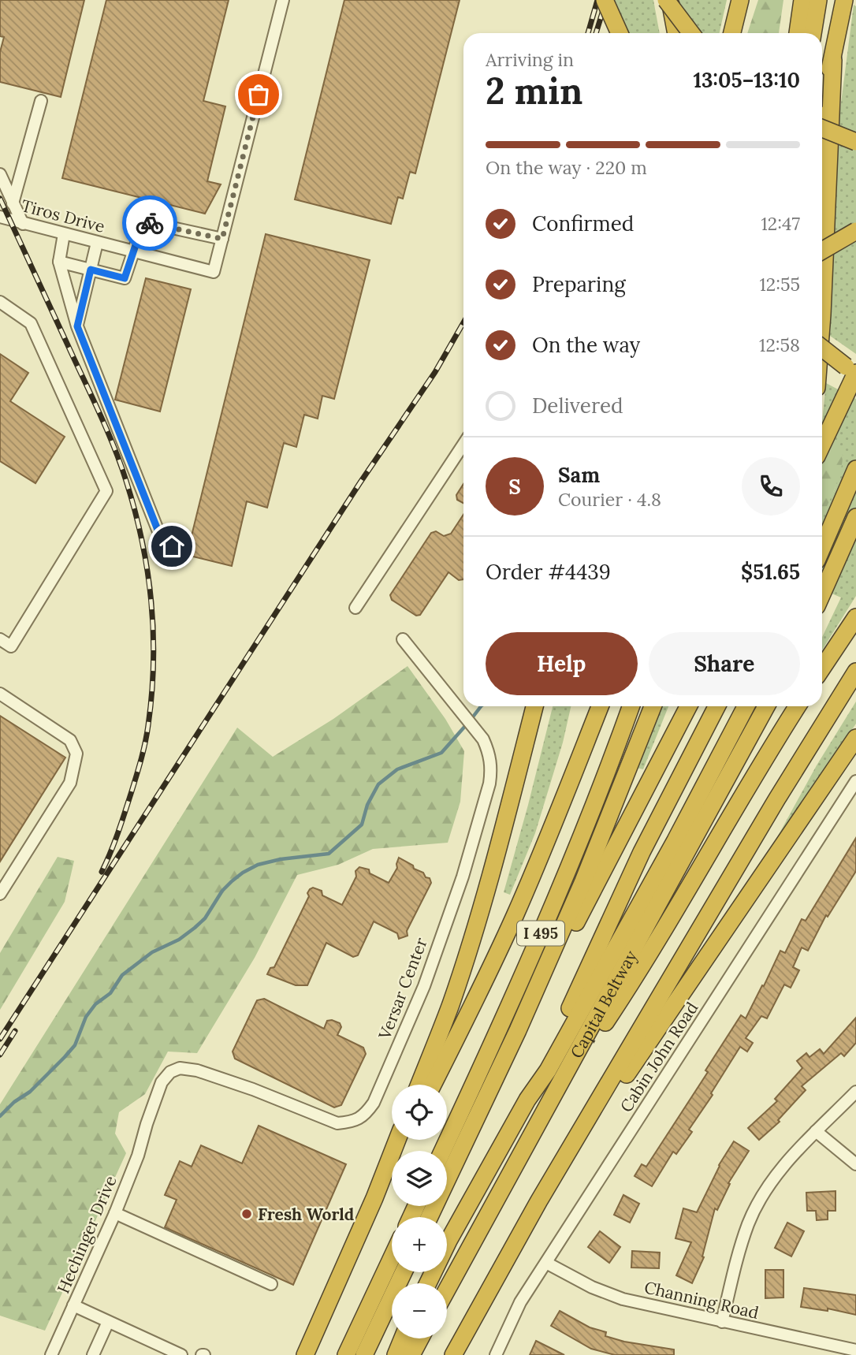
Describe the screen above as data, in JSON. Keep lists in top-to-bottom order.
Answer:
{
  "streets": {
    "highway": ["I 495", "Capital Beltway"],
    "street": [
      "Tiros Drive",
      "Versar Center",
      "Cabin John Road",
      "Hechinger Drive",
      "Channing Road"
    ]
  },
  "crossings": [
    ["Versar Center", "Hechinger Drive"],
    ["Cabin John Road", "Channing Road"]
  ],
  "places": ["Fresh World"],
  "page": {
    "heading": ["2 min", "Arriving in", "13:05–13:10"],
    "panel": [
      "Sam",
      "Courier · 4.8",
      "Order #4439",
      "$51.65"
    ],
    "bar": "On the way · 220 m",
    "list": [
      ["Confirmed", "12:47"],
      ["Preparing", "12:55"],
      ["On the way", "12:58"],
      "Delivered"
    ],
    "round": "S",
    "buttons": ["Help", "Share"],
    "map_buttons": ["+", "−"]
  }
}
